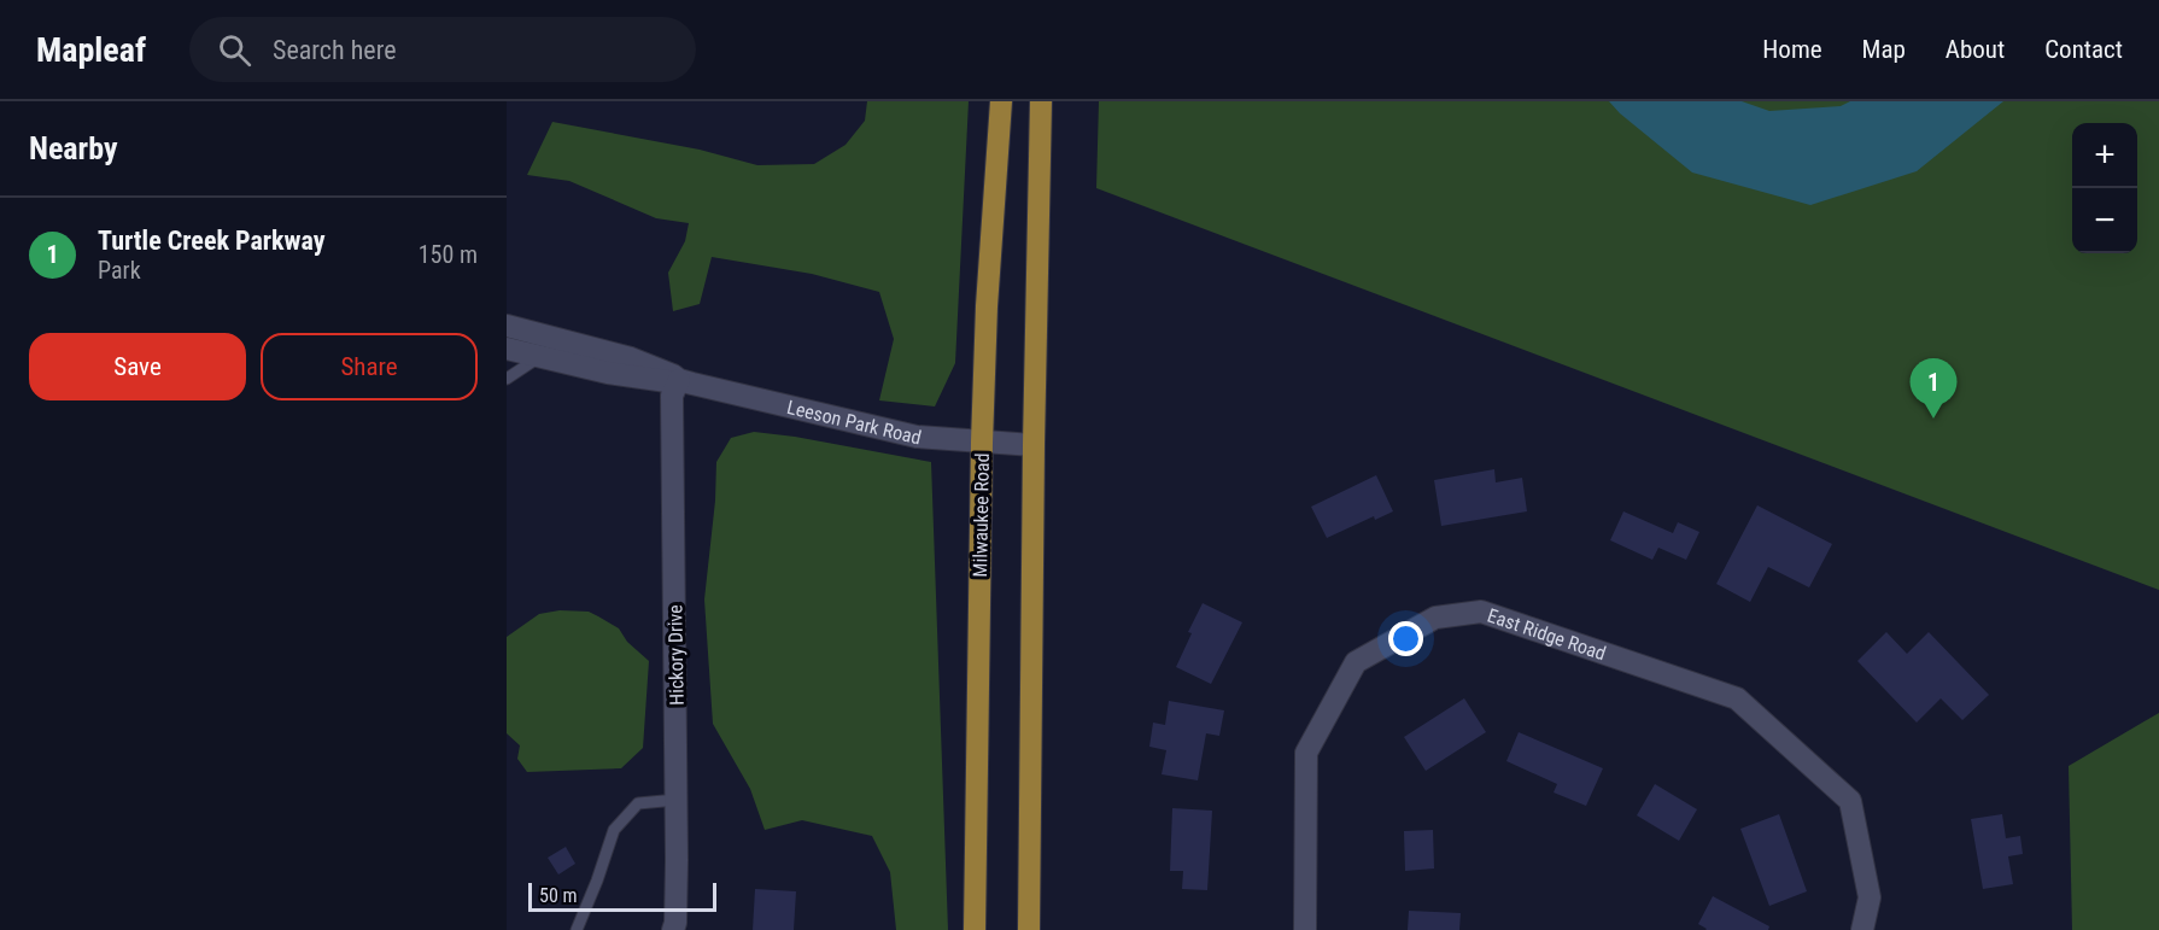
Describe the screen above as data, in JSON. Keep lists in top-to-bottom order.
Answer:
{
  "streets": {
    "main road": ["Milwaukee Road"],
    "street": ["Leeson Park Road", "East Ridge Road", "Hickory Drive"]
  },
  "crossings": [
    ["Leeson Park Road", "Milwaukee Road"],
    ["Leeson Park Road", "Hickory Drive"]
  ],
  "scale_bar": "50 m",
  "page": {
    "header": "Mapleaf",
    "search": "Search here",
    "nav": [
      "Home",
      "Map",
      "About",
      "Contact"
    ],
    "heading": "Nearby",
    "map_buttons": ["+", "−"],
    "list": [
      {
        "mark": "1",
        "name": "Turtle Creek Parkway",
        "note": "Park",
        "value": "150 m"
      }
    ],
    "buttons": ["Save", "Share"],
    "pins": "1",
    "scale": "50 m"
  }
}
